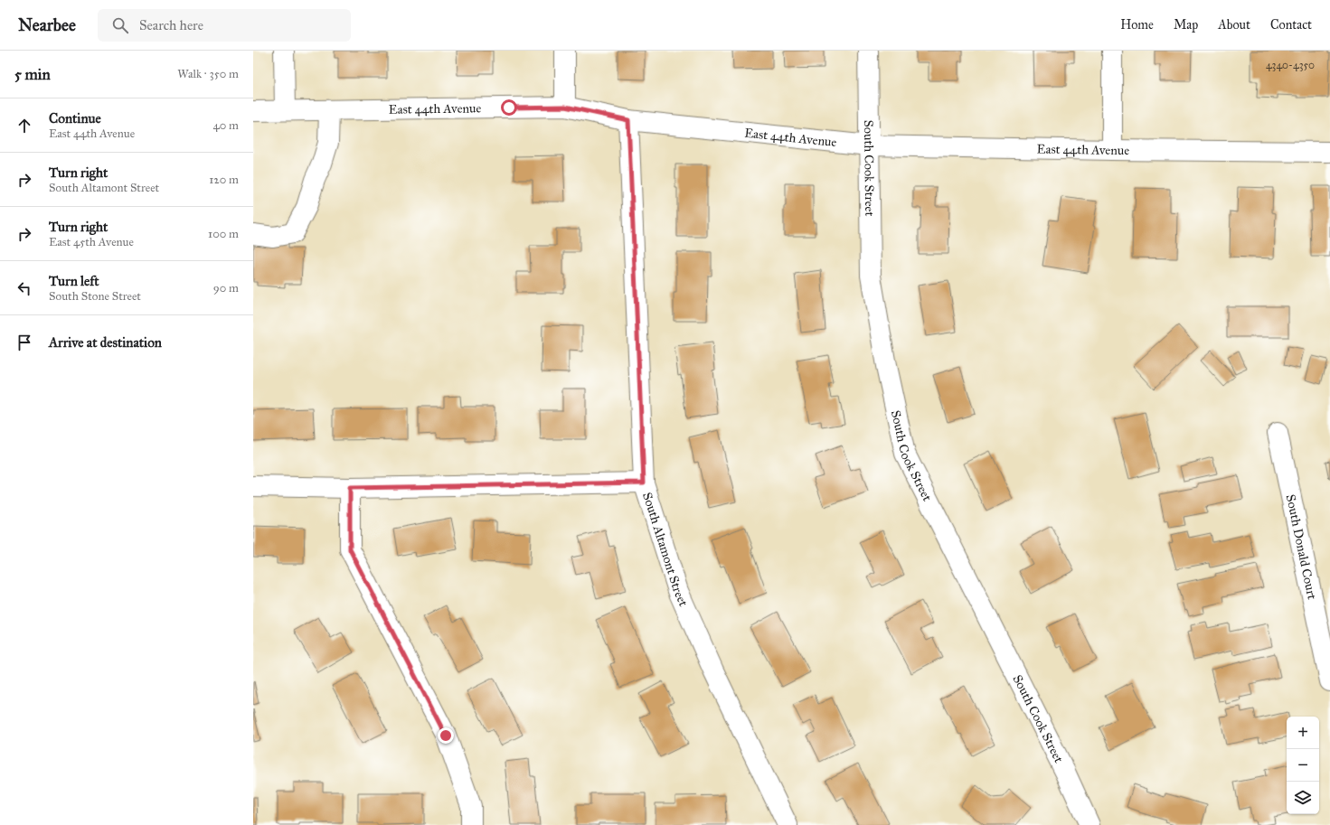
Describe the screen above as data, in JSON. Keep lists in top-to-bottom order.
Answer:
{
  "streets": {
    "street": [
      "East 44th Avenue",
      "South Cook Street",
      "South Donald Court",
      "South Altamont Street"
    ]
  },
  "crossings": [
    ["East 44th Avenue", "South Cook Street"],
    ["East 44th Avenue", "South Altamont Street"]
  ],
  "house_numbers": ["4340-4350"],
  "page": {
    "header": "Nearbee",
    "search": "Search here",
    "nav": [
      "Home",
      "Map",
      "About",
      "Contact"
    ],
    "heading": ["5 min", "Walk · 350 m"],
    "list": [
      ["Continue", "East 44th Avenue", "40 m"],
      ["Turn right", "South Altamont Street", "120 m"],
      ["Turn right", "East 45th Avenue", "100 m"],
      ["Turn left", "South Stone Street", "90 m"],
      "Arrive at destination"
    ],
    "map_buttons": ["+", "−"]
  }
}
